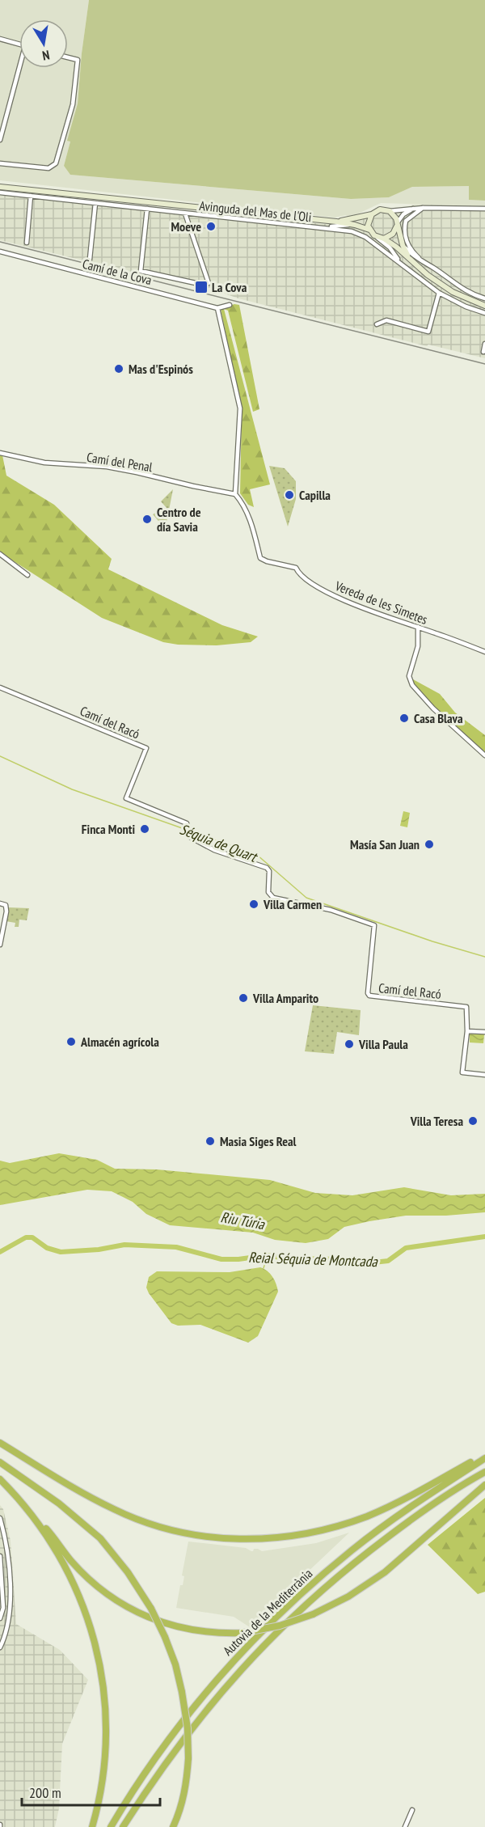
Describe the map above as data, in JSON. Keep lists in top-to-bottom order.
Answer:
{
  "streets": {
    "highway": ["Autovia de la Mediterrània"],
    "street": [
      "Avinguda del Mas de l'Oli",
      "Camí de la Cova",
      "Camí del Penal",
      "Vereda de les Simetes",
      "Camí del Racó"
    ]
  },
  "crossings": [
    ["Camí del Penal", "Vereda de les Simetes"]
  ],
  "water": ["Séquia de Quart", "Riu Túria", "Reial Séquia de Montcada"],
  "places": {
    "other": [
      "Moeve",
      "Mas d'Espinós",
      "Capilla",
      "Centro de día Savia",
      "Casa Blava",
      "Finca Monti",
      "Masía San Juan",
      "Villa Carmen",
      "Villa Amparito",
      "Almacén agrícola",
      "Villa Paula",
      "Villa Teresa",
      "Masia Siges Real"
    ],
    "transit": ["La Cova"]
  },
  "scale_bar": "200 m",
  "north": "bottom"
}
